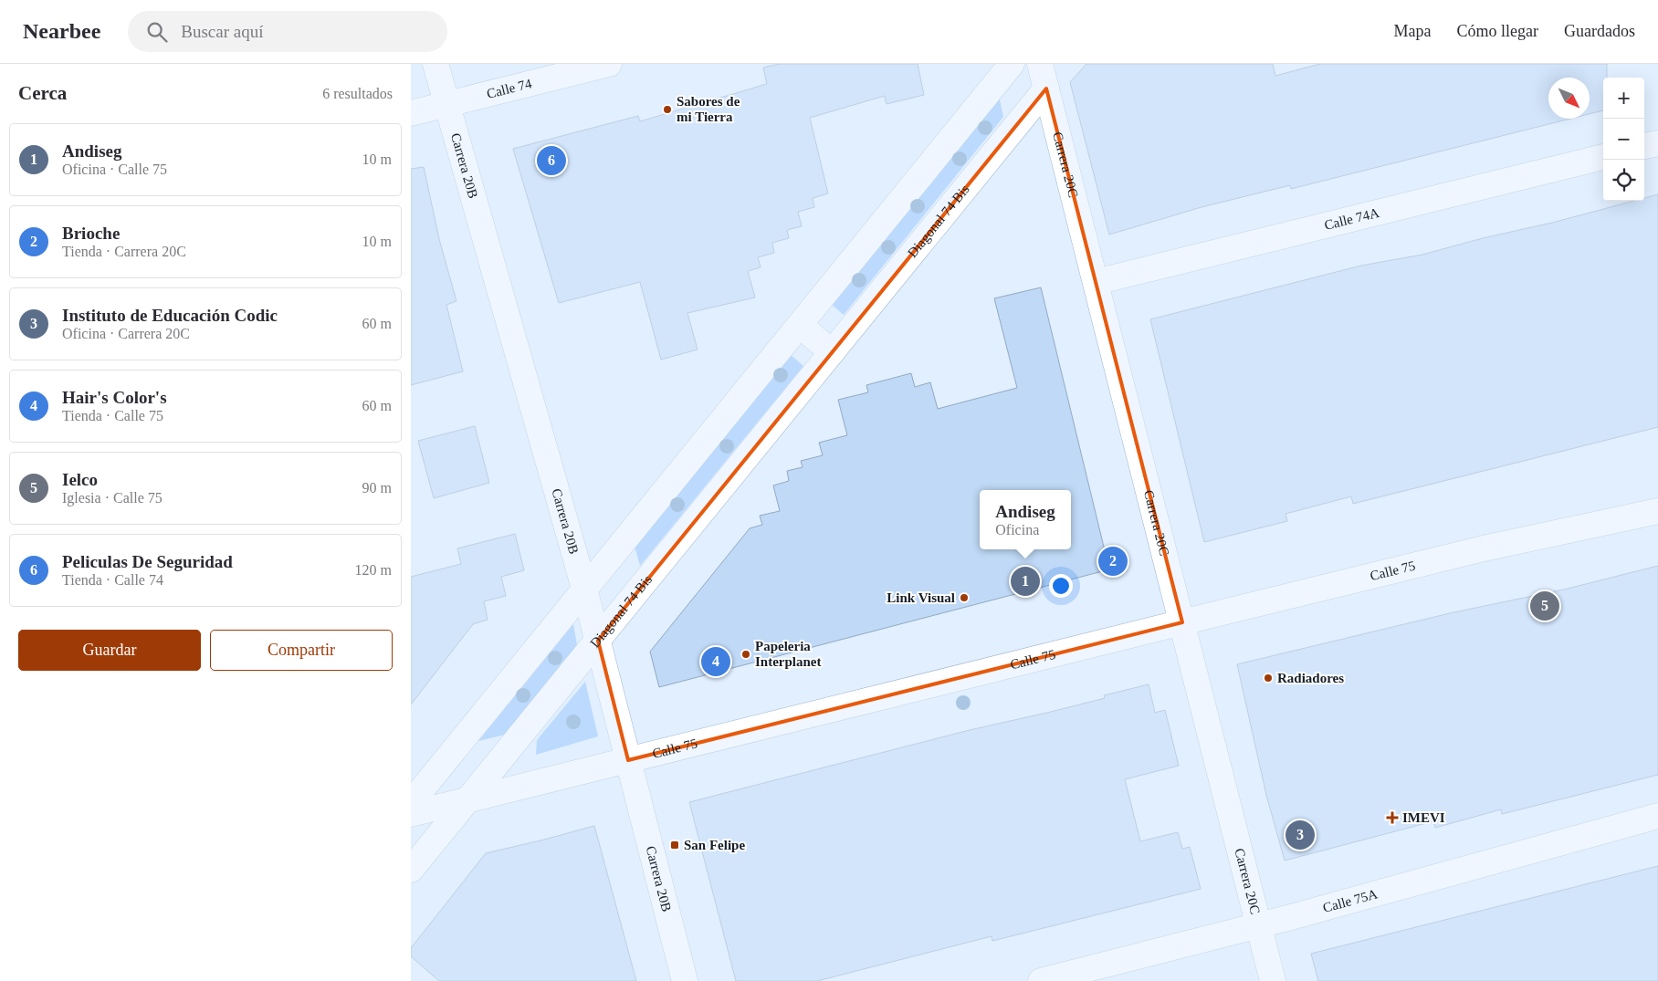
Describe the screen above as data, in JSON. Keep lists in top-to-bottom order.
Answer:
{
  "streets": {
    "street": [
      "Calle 74",
      "Carrera 20C",
      "Carrera 20B",
      "Calle 74A",
      "Diagonal 74 Bis",
      "Calle 75",
      "Calle 75A"
    ]
  },
  "crossings": [
    ["Calle 74", "Carrera 20B"],
    ["Carrera 20C", "Calle 74A"],
    ["Carrera 20C", "Diagonal 74 Bis"],
    ["Carrera 20C", "Calle 75"],
    ["Carrera 20C", "Calle 75A"],
    ["Carrera 20B", "Diagonal 74 Bis"],
    ["Carrera 20B", "Calle 75"],
    ["Diagonal 74 Bis", "Calle 75"]
  ],
  "places": {
    "other": [
      "Sabores de mi Tierra",
      "Link Visual",
      "Papeleria Interplanet",
      "Radiadores"
    ],
    "health": ["IMEVI"],
    "transit": ["San Felipe"]
  },
  "north": "bottom right",
  "page": {
    "header": "Nearbee",
    "search": "Buscar aquí",
    "nav": ["Mapa", "Cómo llegar", "Guardados"],
    "heading": ["Cerca", "6 resultados"],
    "map_buttons": ["+", "−"],
    "list": [
      {
        "mark": "1",
        "name": "Andiseg",
        "note": "Oficina · Calle 75",
        "value": "10 m"
      },
      {
        "mark": "2",
        "name": "Brioche",
        "note": "Tienda · Carrera 20C",
        "value": "10 m"
      },
      {
        "mark": "3",
        "name": "Instituto de Educación Codic",
        "note": "Oficina · Carrera 20C",
        "value": "60 m"
      },
      {
        "mark": "4",
        "name": "Hair's Color's",
        "note": "Tienda · Calle 75",
        "value": "60 m"
      },
      {
        "mark": "5",
        "name": "Ielco",
        "note": "Iglesia · Calle 75",
        "value": "90 m"
      },
      {
        "mark": "6",
        "name": "Peliculas De Seguridad",
        "note": "Tienda · Calle 74",
        "value": "120 m"
      }
    ],
    "pins": [
      "6",
      "2",
      "1",
      "5",
      "4",
      "3"
    ],
    "popup": ["Andiseg", "Oficina"],
    "buttons": ["Guardar", "Compartir"]
  }
}
